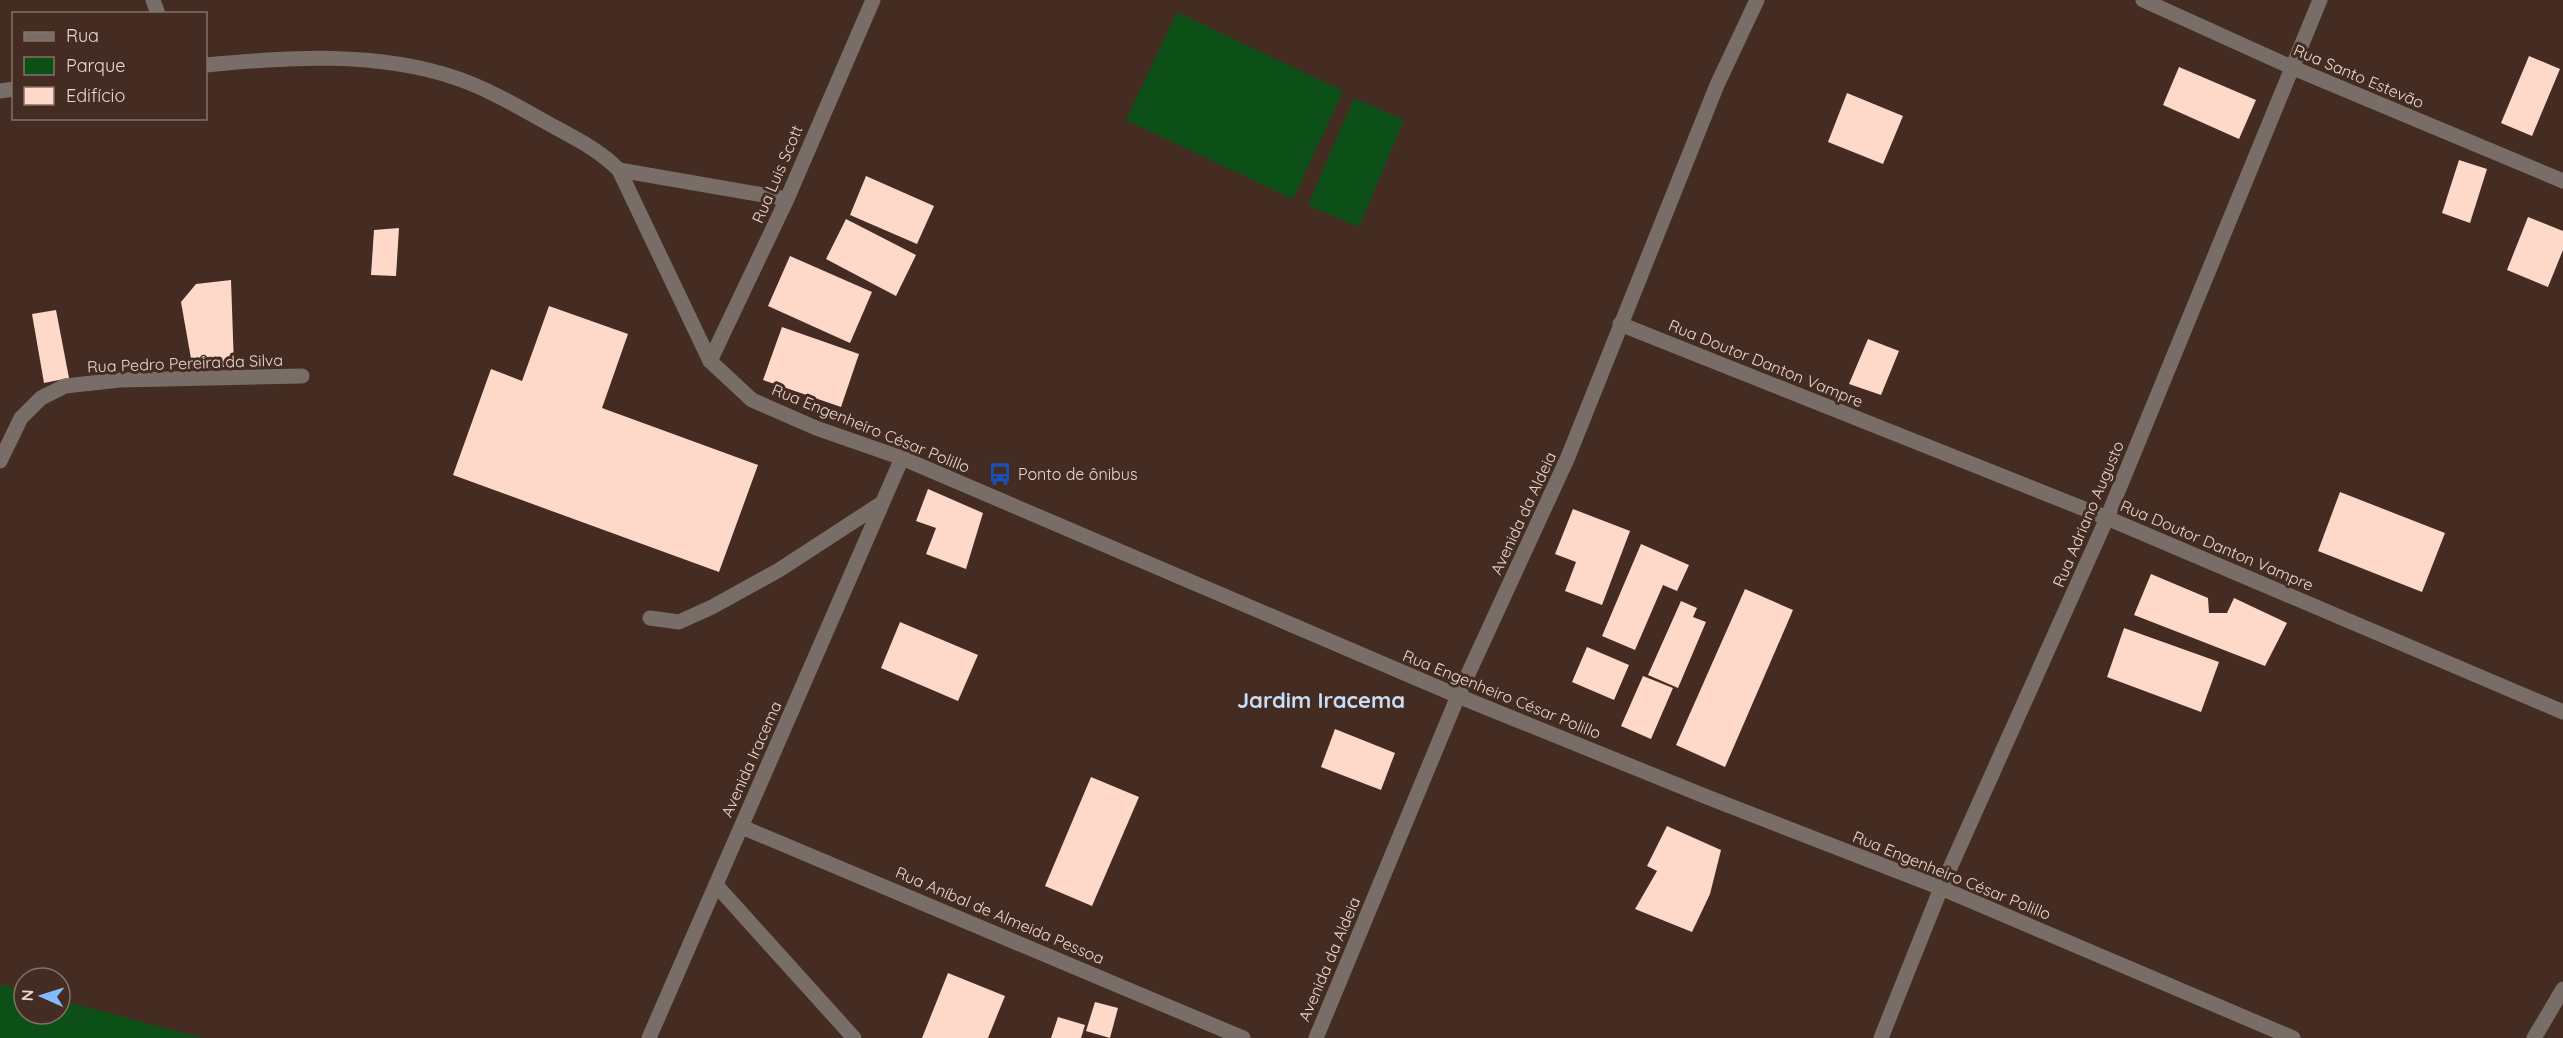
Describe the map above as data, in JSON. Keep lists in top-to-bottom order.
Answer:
{
  "streets": {
    "street": [
      "Rua Santo Estevão",
      "Rua Luis Scott",
      "Rua Pedro Pereira da Silva",
      "Rua Doutor Danton Vampre",
      "Rua Engenheiro César Polillo",
      "Avenida da Aldeia",
      "Rua Adriano Augusto",
      "Avenida Iracema",
      "Rua Aníbal de Almeida Pessoa"
    ]
  },
  "crossings": [
    ["Rua Santo Estevão", "Rua Adriano Augusto"],
    ["Rua Luis Scott", "Rua Engenheiro César Polillo"],
    ["Rua Doutor Danton Vampre", "Avenida da Aldeia"],
    ["Rua Doutor Danton Vampre", "Rua Adriano Augusto"],
    ["Rua Engenheiro César Polillo", "Avenida da Aldeia"],
    ["Rua Engenheiro César Polillo", "Rua Adriano Augusto"],
    ["Rua Engenheiro César Polillo", "Avenida Iracema"],
    ["Avenida Iracema", "Rua Aníbal de Almeida Pessoa"]
  ],
  "districts": ["Jardim Iracema"],
  "places": {
    "bus stop": ["Ponto de ônibus"]
  },
  "legend": ["Rua", "Parque", "Edifício"],
  "north": "left"
}
